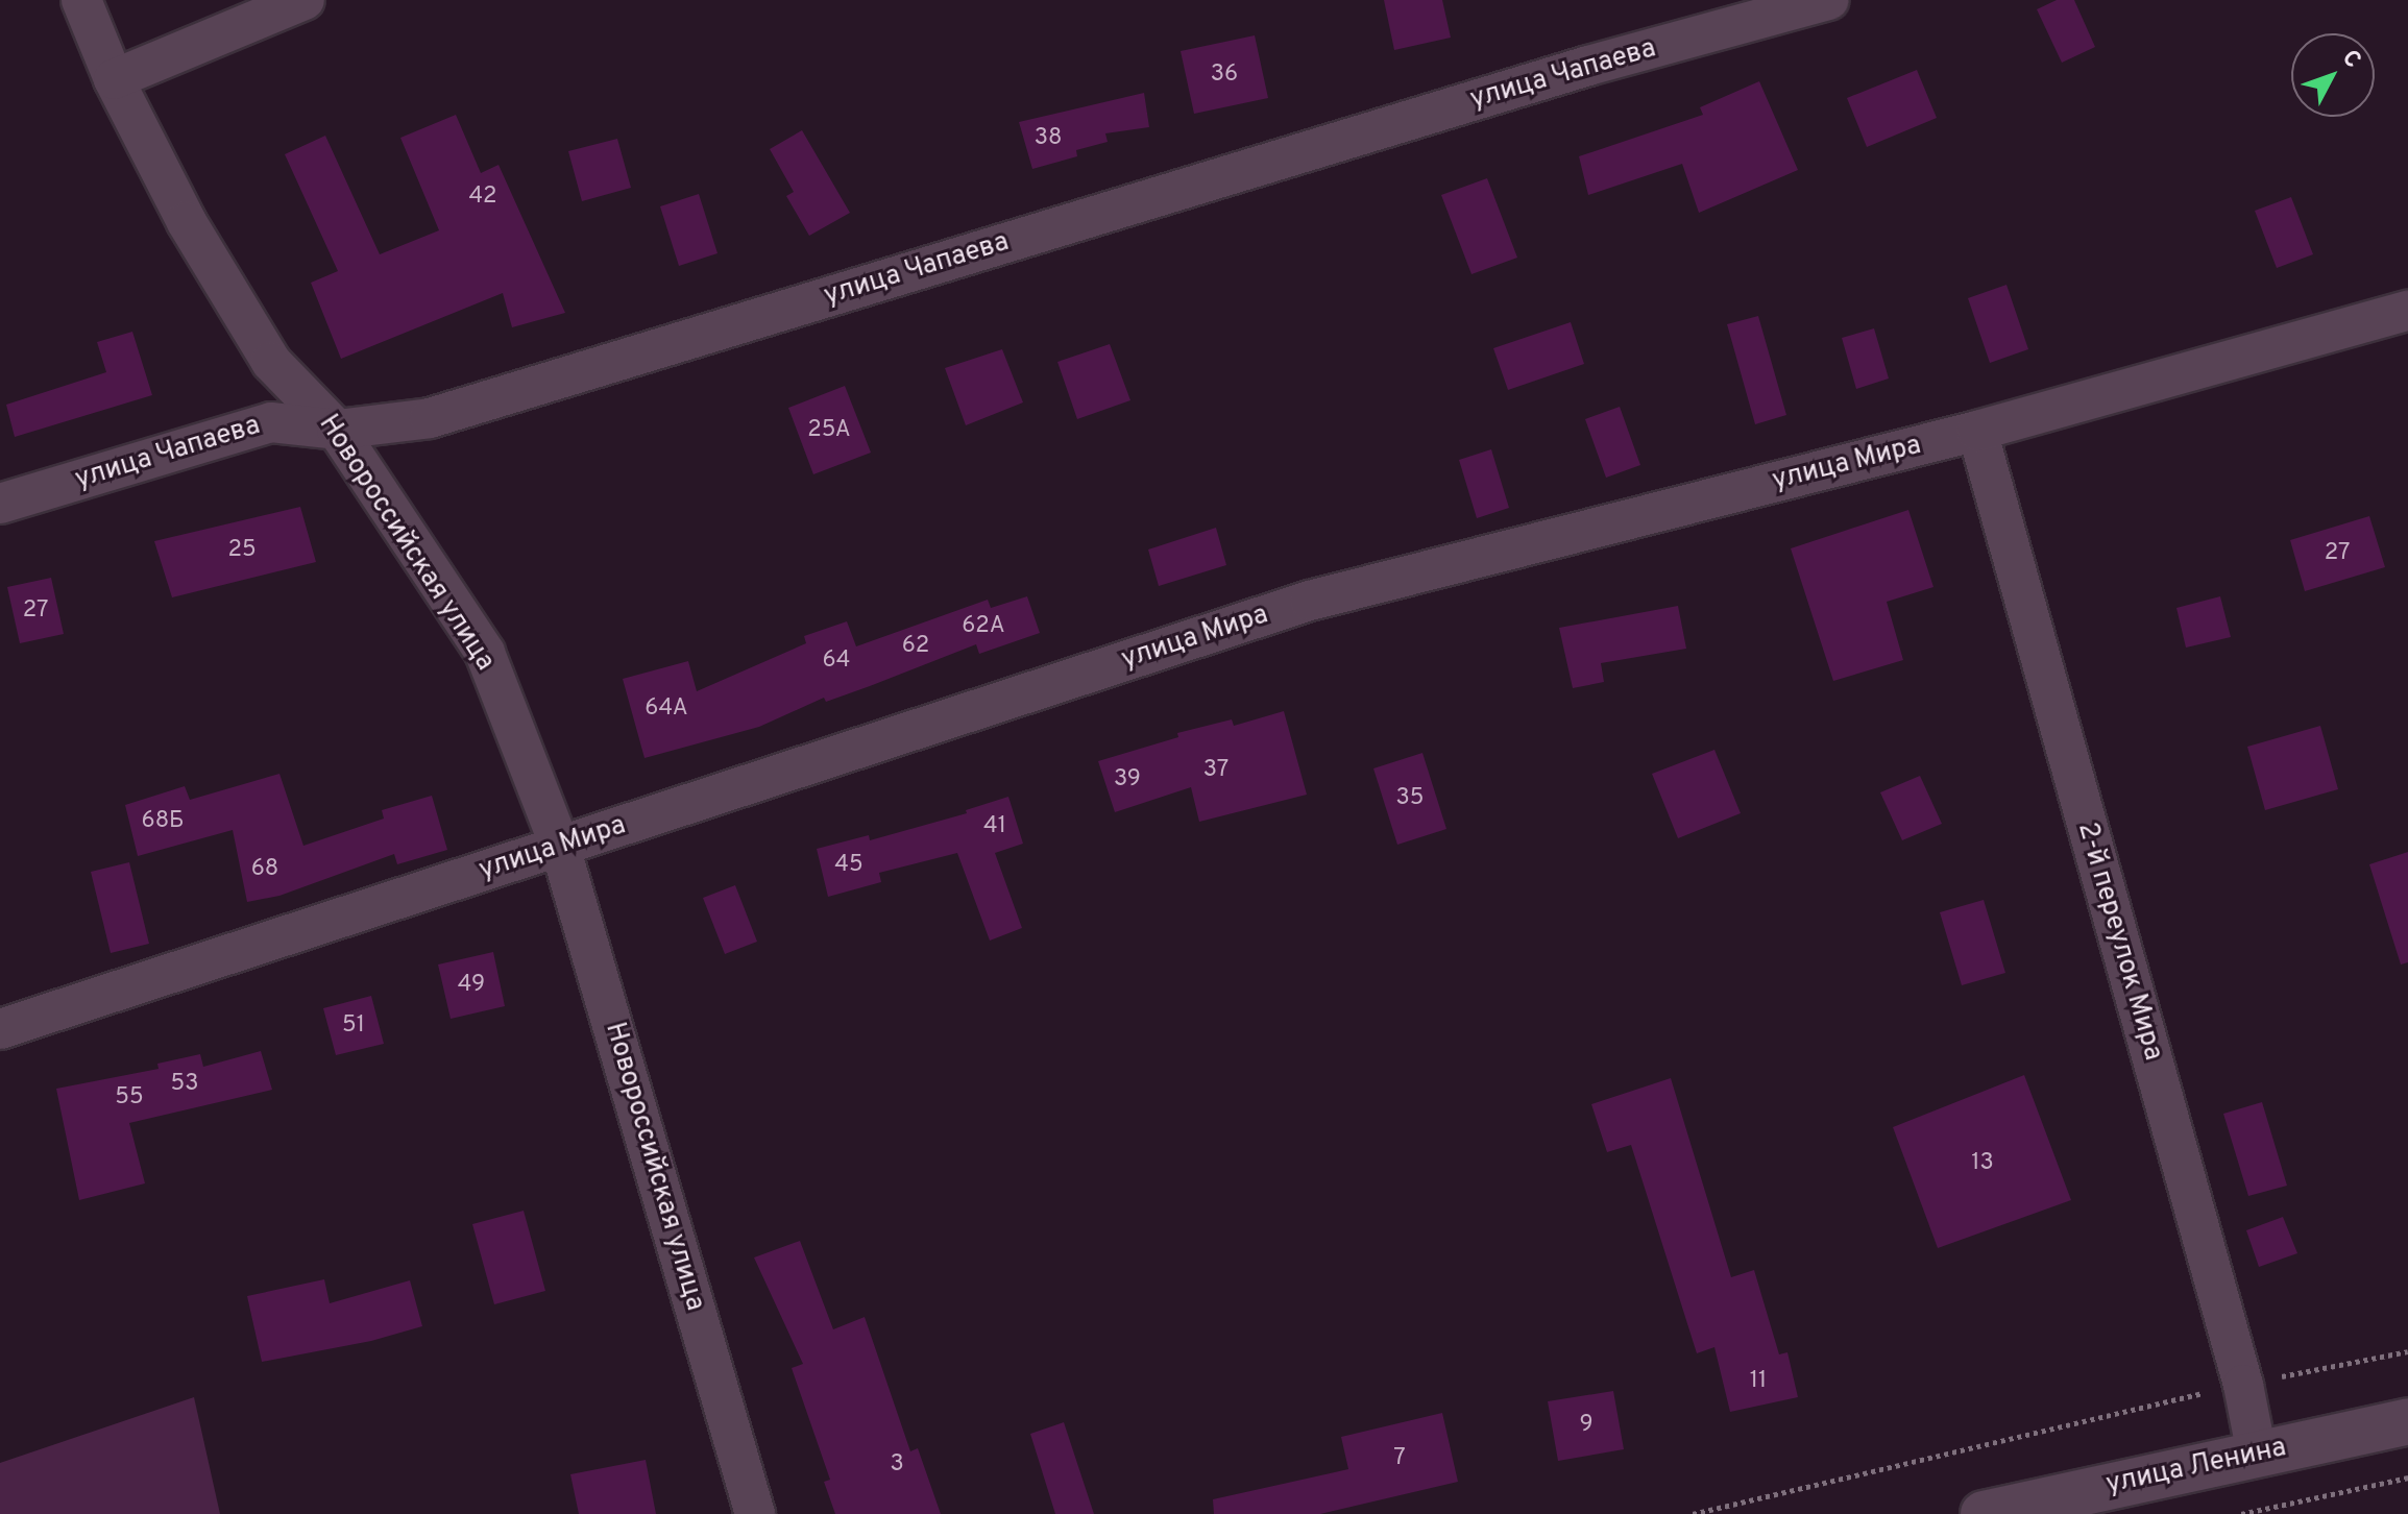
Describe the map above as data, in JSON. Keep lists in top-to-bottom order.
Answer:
{
  "streets": {
    "street": [
      "улица Чапаева",
      "улица Мира",
      "Новороссийская улица",
      "2-й переулок Мира",
      "улица Ленина"
    ]
  },
  "crossings": [
    ["улица Чапаева", "Новороссийская улица"],
    ["улица Мира", "Новороссийская улица"],
    ["улица Мира", "2-й переулок Мира"],
    ["2-й переулок Мира", "улица Ленина"]
  ],
  "house_numbers": [
    "36",
    "38",
    "42",
    "25А",
    "25",
    "27",
    "27",
    "62А",
    "62",
    "64",
    "64А",
    "37",
    "39",
    "35",
    "68Б",
    "41",
    "45",
    "68",
    "49",
    "51",
    "53",
    "55",
    "13",
    "11",
    "9",
    "7",
    "3"
  ],
  "north": "top right"
}
